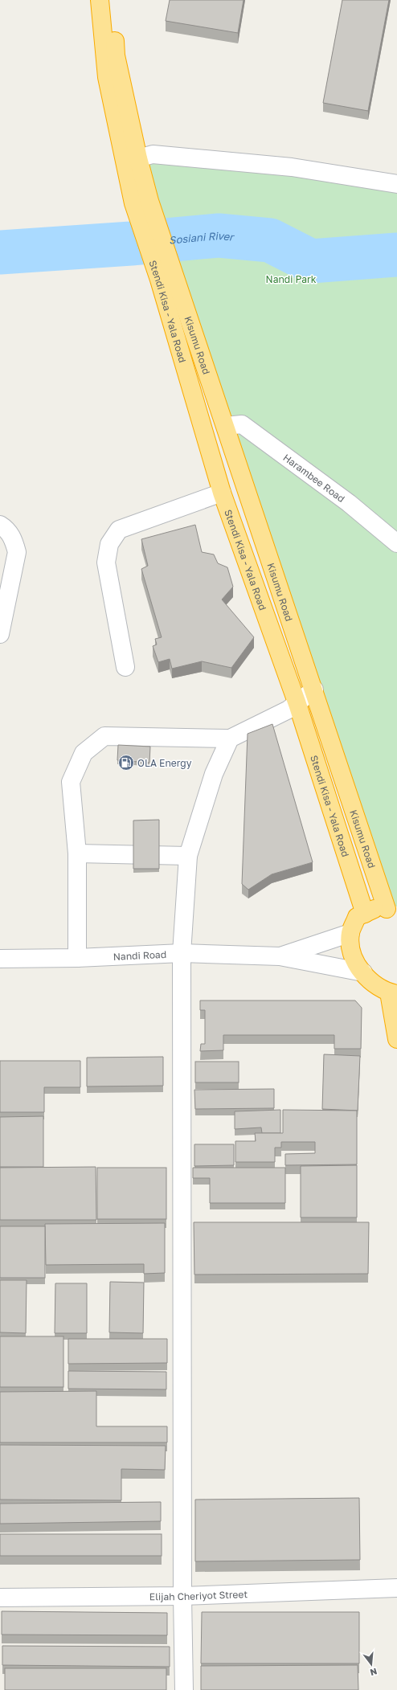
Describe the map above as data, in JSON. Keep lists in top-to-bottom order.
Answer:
{
  "streets": {
    "highway": ["Stendi Kisa - Yala Road", "Kisumu Road"],
    "street": ["Harambee Road", "Nandi Road", "Elijah Cheriyot Street"]
  },
  "crossings": [
    ["Stendi Kisa - Yala Road", "Kisumu Road"],
    ["Kisumu Road", "Harambee Road"]
  ],
  "water": ["Sosiani River"],
  "parks": ["Nandi Park"],
  "places": {
    "fuel station": ["OLA Energy"]
  },
  "north": "bottom"
}
